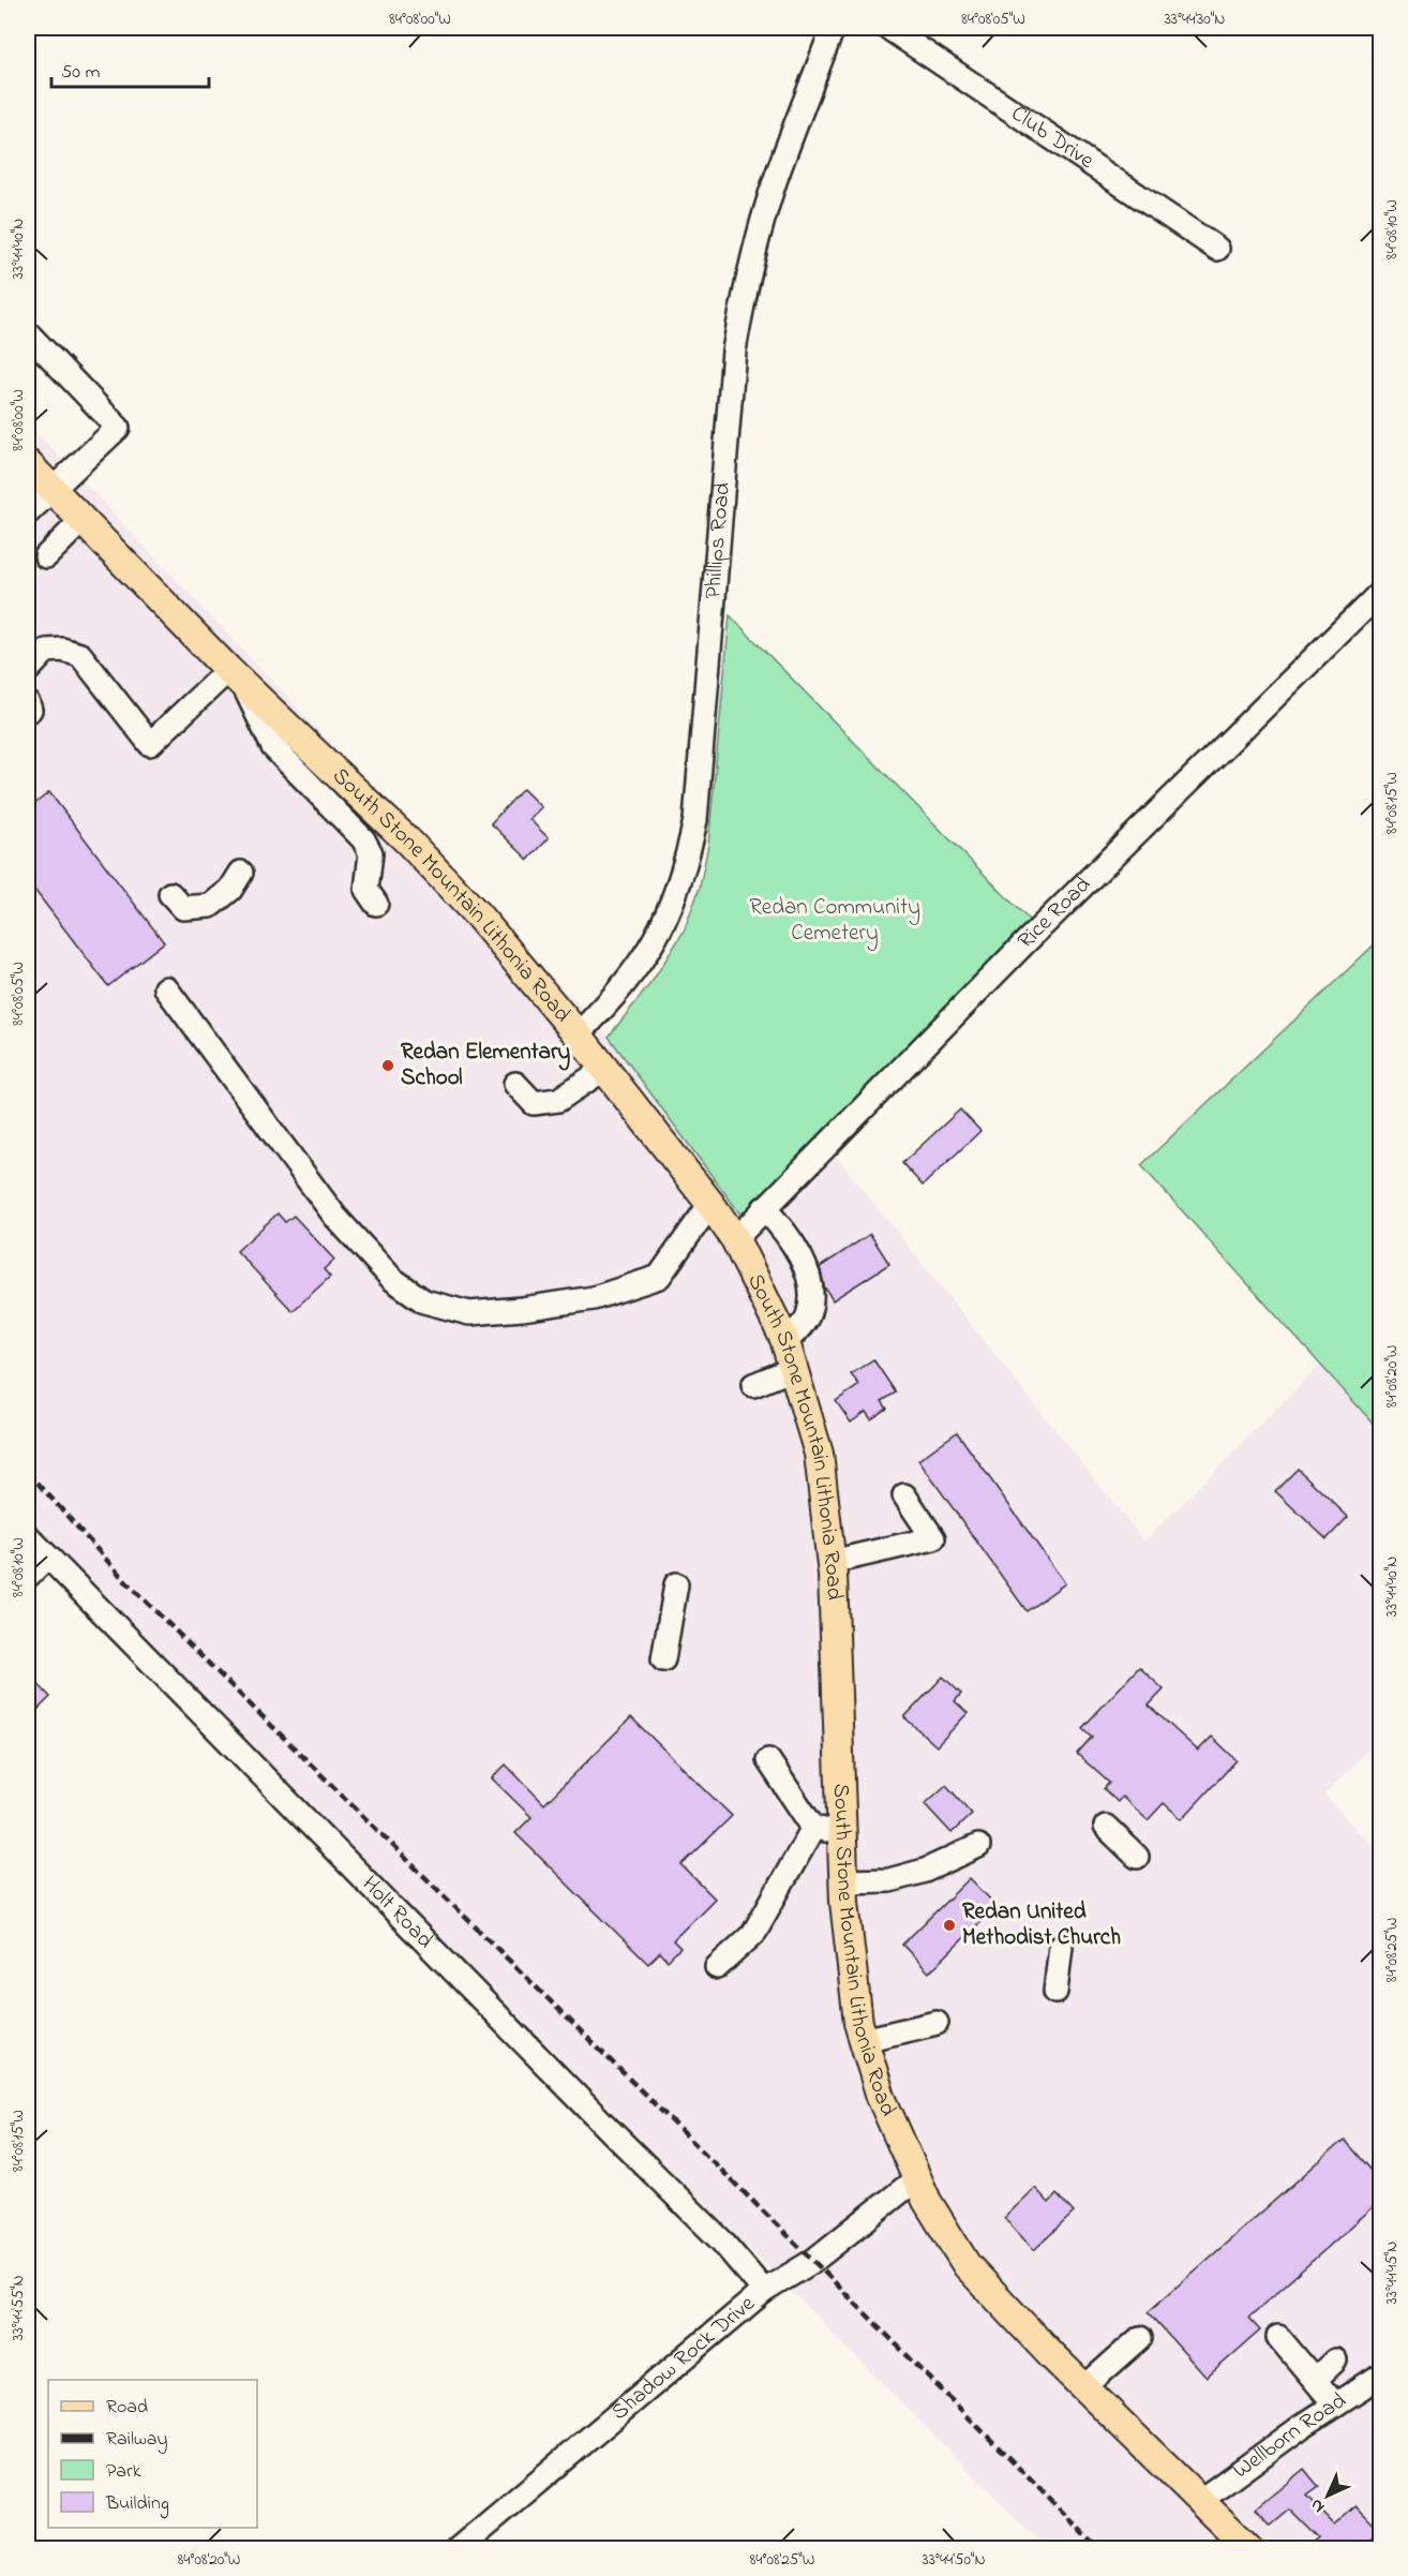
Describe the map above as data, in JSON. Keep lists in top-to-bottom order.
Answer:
{
  "streets": {
    "main road": ["South Stone Mountain Lithonia Road"],
    "street": [
      "Club Drive",
      "Phillips Road",
      "Rice Road",
      "Holt Road",
      "Shadow Rock Drive",
      "Wellborn Road"
    ]
  },
  "crossings": [
    ["Phillips Road", "South Stone Mountain Lithonia Road"],
    ["South Stone Mountain Lithonia Road", "Rice Road"],
    ["South Stone Mountain Lithonia Road", "Shadow Rock Drive"],
    ["South Stone Mountain Lithonia Road", "Wellborn Road"],
    ["Holt Road", "Shadow Rock Drive"]
  ],
  "parks": ["Redan Community Cemetery"],
  "places": ["Redan Elementary School", "Redan United Methodist Church"],
  "legend": [
    "Road",
    "Railway",
    "Park",
    "Building"
  ],
  "scale_bar": "50 m",
  "north": "bottom left",
  "coordinates": [
    "84°08'00\"W",
    "84°08'05\"W",
    "33°44'30\"N",
    "84°08'10\"W",
    "33°44'40\"N",
    "84°08'15\"W",
    "84°08'20\"W",
    "84°08'25\"W",
    "33°44'45\"N",
    "33°44'55\"N",
    "33°44'50\"N"
  ]
}
